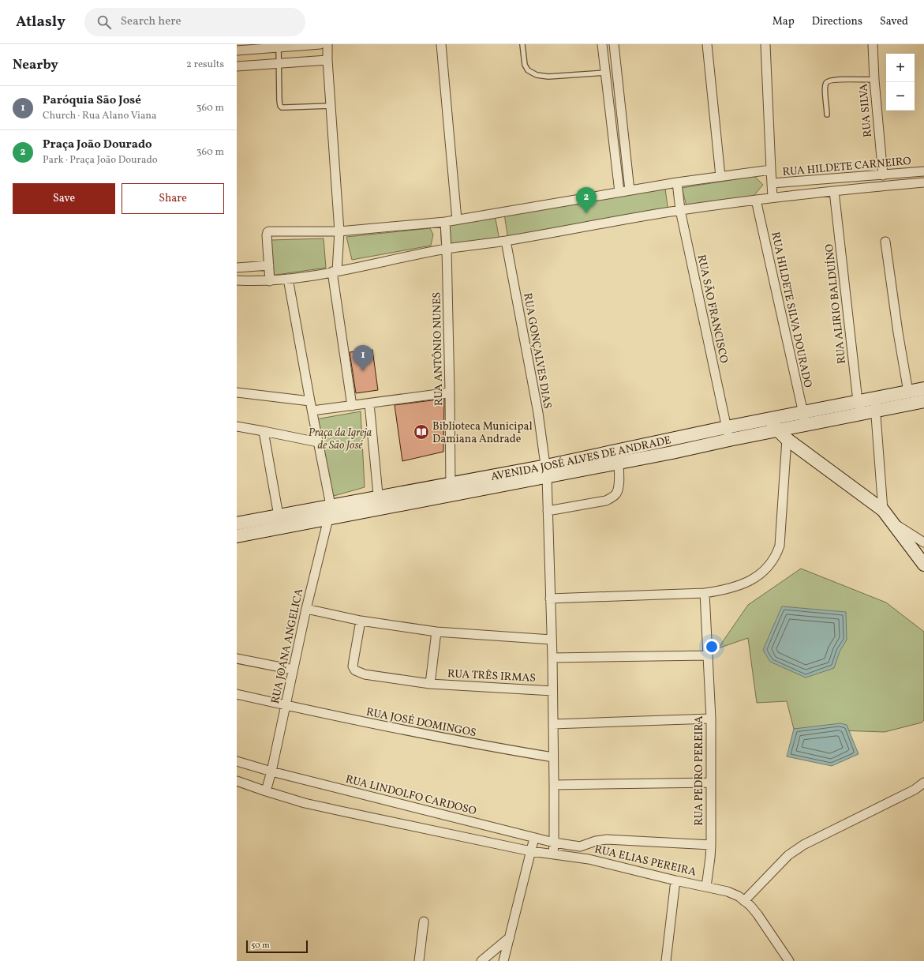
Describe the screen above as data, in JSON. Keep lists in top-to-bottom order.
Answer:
{
  "streets": {
    "main road": ["AVENIDA JOSÉ ALVES DE ANDRADE"],
    "street": [
      "RUA SILVA",
      "RUA HILDETE CARNEIRO",
      "RUA ALIRIO BALDUÍNO",
      "RUA SÃO FRANCISCO",
      "RUA HILDETE SILVA DOURADO",
      "RUA ANTÔNIO NUNES",
      "RUA GONÇALVES DIAS",
      "RUA JOANA ANGELICA",
      "RUA TRÊS IRMAS",
      "RUA JOSÉ DOMINGOS",
      "RUA PEDRO PEREIRA",
      "RUA LINDOLFO CARDOSO",
      "RUA ELIAS PEREIRA"
    ]
  },
  "crossings": [
    ["RUA SILVA", "RUA HILDETE CARNEIRO"],
    ["RUA ALIRIO BALDUÍNO", "AVENIDA JOSÉ ALVES DE ANDRADE"],
    ["RUA SÃO FRANCISCO", "AVENIDA JOSÉ ALVES DE ANDRADE"],
    ["RUA HILDETE SILVA DOURADO", "AVENIDA JOSÉ ALVES DE ANDRADE"],
    ["RUA ANTÔNIO NUNES", "AVENIDA JOSÉ ALVES DE ANDRADE"],
    ["RUA GONÇALVES DIAS", "AVENIDA JOSÉ ALVES DE ANDRADE"],
    ["AVENIDA JOSÉ ALVES DE ANDRADE", "RUA JOANA ANGELICA"],
    ["RUA JOANA ANGELICA", "RUA JOSÉ DOMINGOS"],
    ["RUA JOANA ANGELICA", "RUA LINDOLFO CARDOSO"],
    ["RUA PEDRO PEREIRA", "RUA ELIAS PEREIRA"]
  ],
  "parks": ["Praça da Igreja de São José"],
  "places": {
    "library": ["Biblioteca Municipal Damiana Andrade"]
  },
  "scale_bar": "50 m",
  "page": {
    "header": "Atlasly",
    "search": "Search here",
    "nav": ["Map", "Directions", "Saved"],
    "heading": ["Nearby", "2 results"],
    "map_buttons": ["+", "−"],
    "list": [
      {
        "mark": "1",
        "name": "Paróquia São José",
        "note": "Church · Rua Alano Viana",
        "value": "360 m"
      },
      {
        "mark": "2",
        "name": "Praça João Dourado",
        "note": "Park · Praça João Dourado",
        "value": "360 m"
      }
    ],
    "buttons": ["Save", "Share"],
    "pins": ["2", "1"],
    "scale": "50 m"
  }
}
